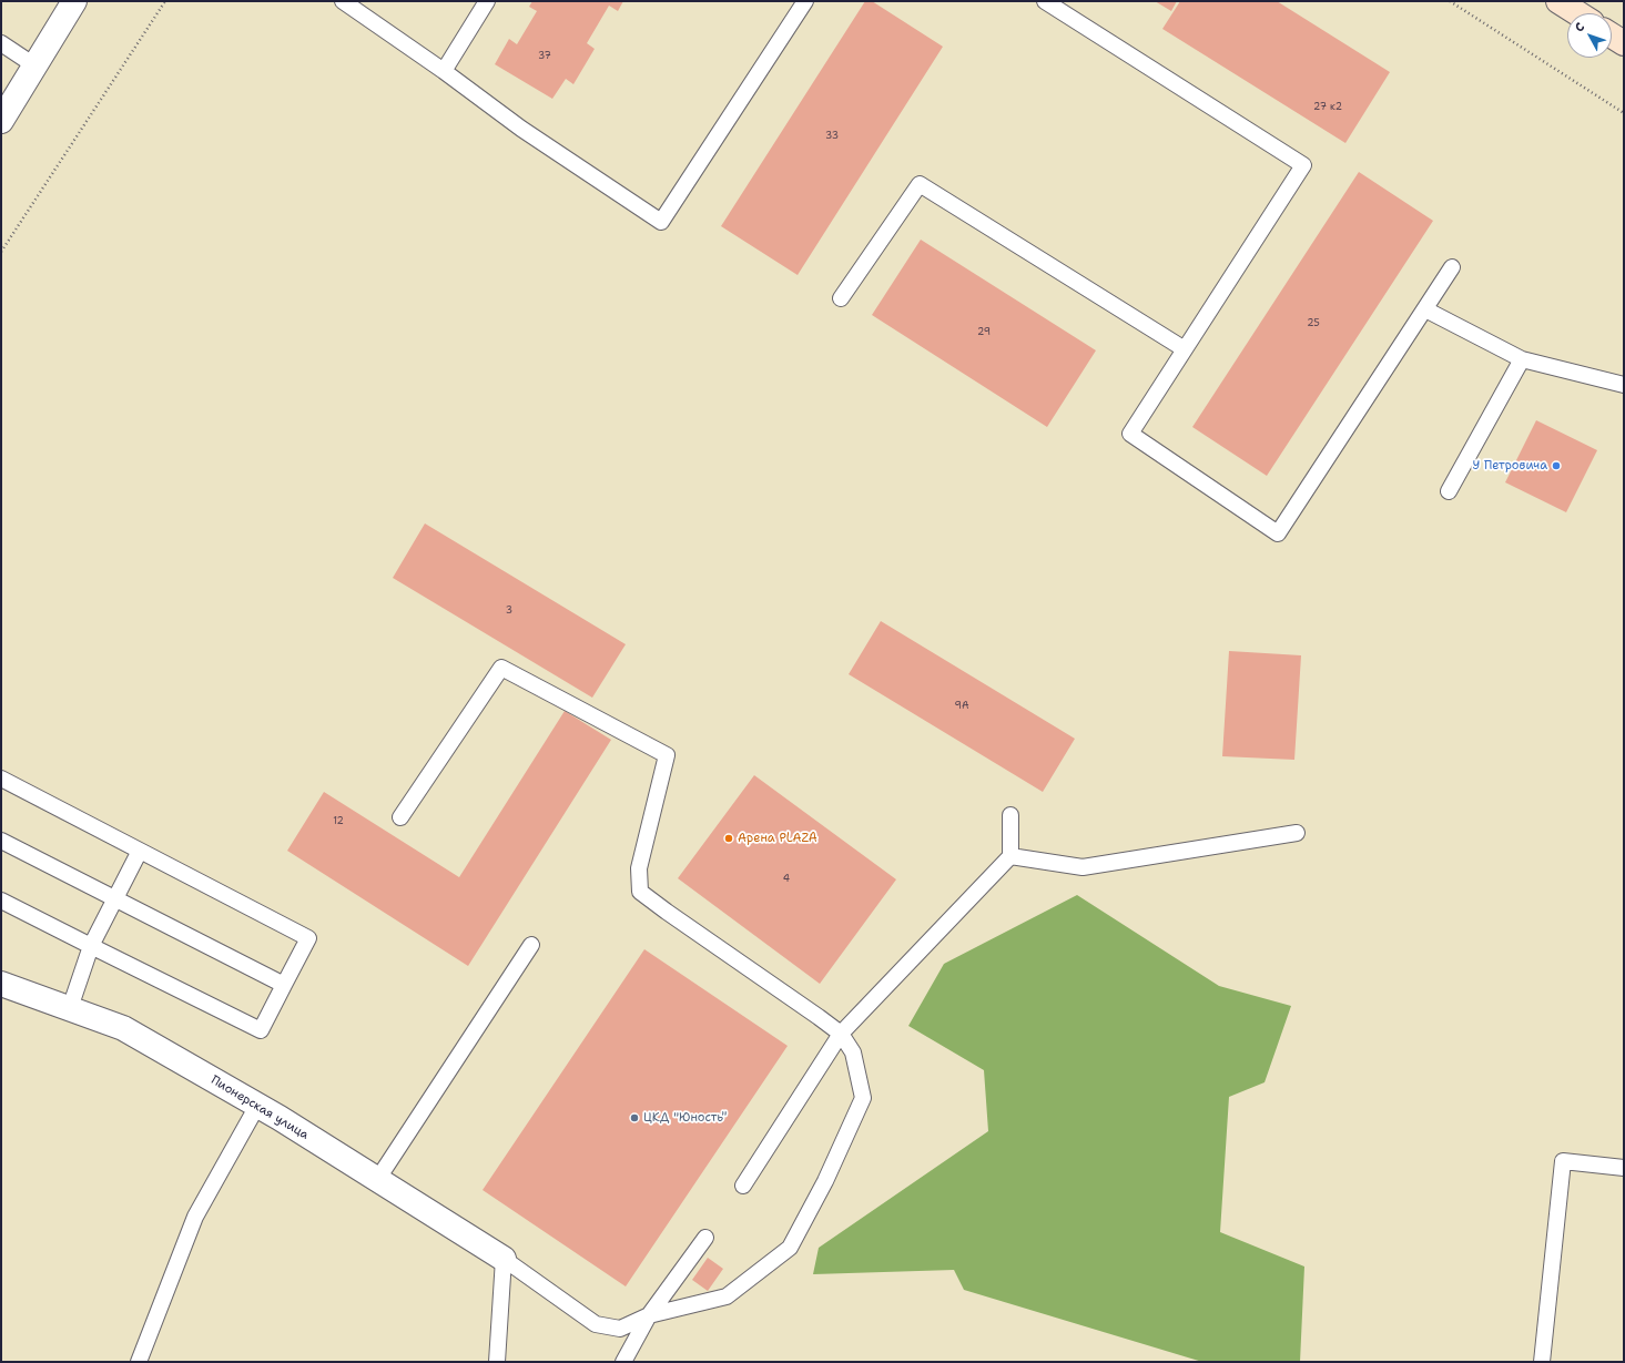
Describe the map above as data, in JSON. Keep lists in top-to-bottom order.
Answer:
{
  "streets": {
    "street": ["Пионерская улица"]
  },
  "places": ["У Петровича", "Арена PLAZA", "ЦКД \"Юность\""],
  "house_numbers": [
    "37",
    "27 к2",
    "33",
    "25",
    "29",
    "3",
    "9А",
    "12",
    "4"
  ],
  "north": "top left"
}
